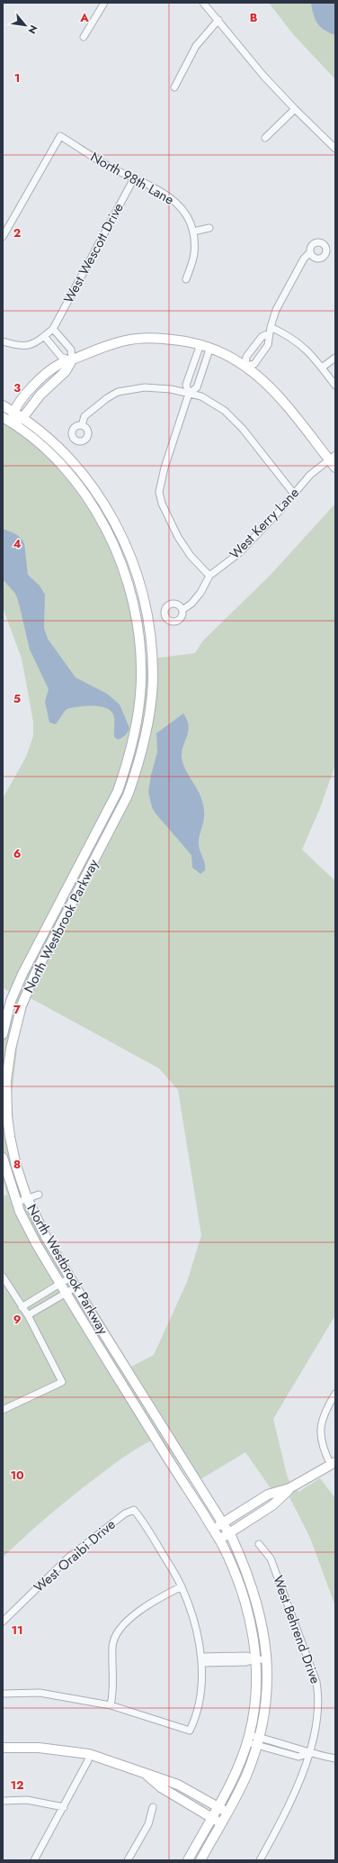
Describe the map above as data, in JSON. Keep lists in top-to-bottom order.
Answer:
{
  "streets": {
    "street": [
      "North 98th Lane",
      "West Wescott Drive",
      "West Kerry Lane",
      "North Westbrook Parkway",
      "West Oraibi Drive",
      "West Behrend Drive"
    ]
  },
  "crossings": [
    ["North 98th Lane", "West Wescott Drive"]
  ],
  "north": "bottom right",
  "grid": {
    "columns": ["A", "B"],
    "rows": [
      "1",
      "2",
      "3",
      "4",
      "5",
      "6",
      "7",
      "8",
      "9",
      "10",
      "11",
      "12"
    ]
  }
}
